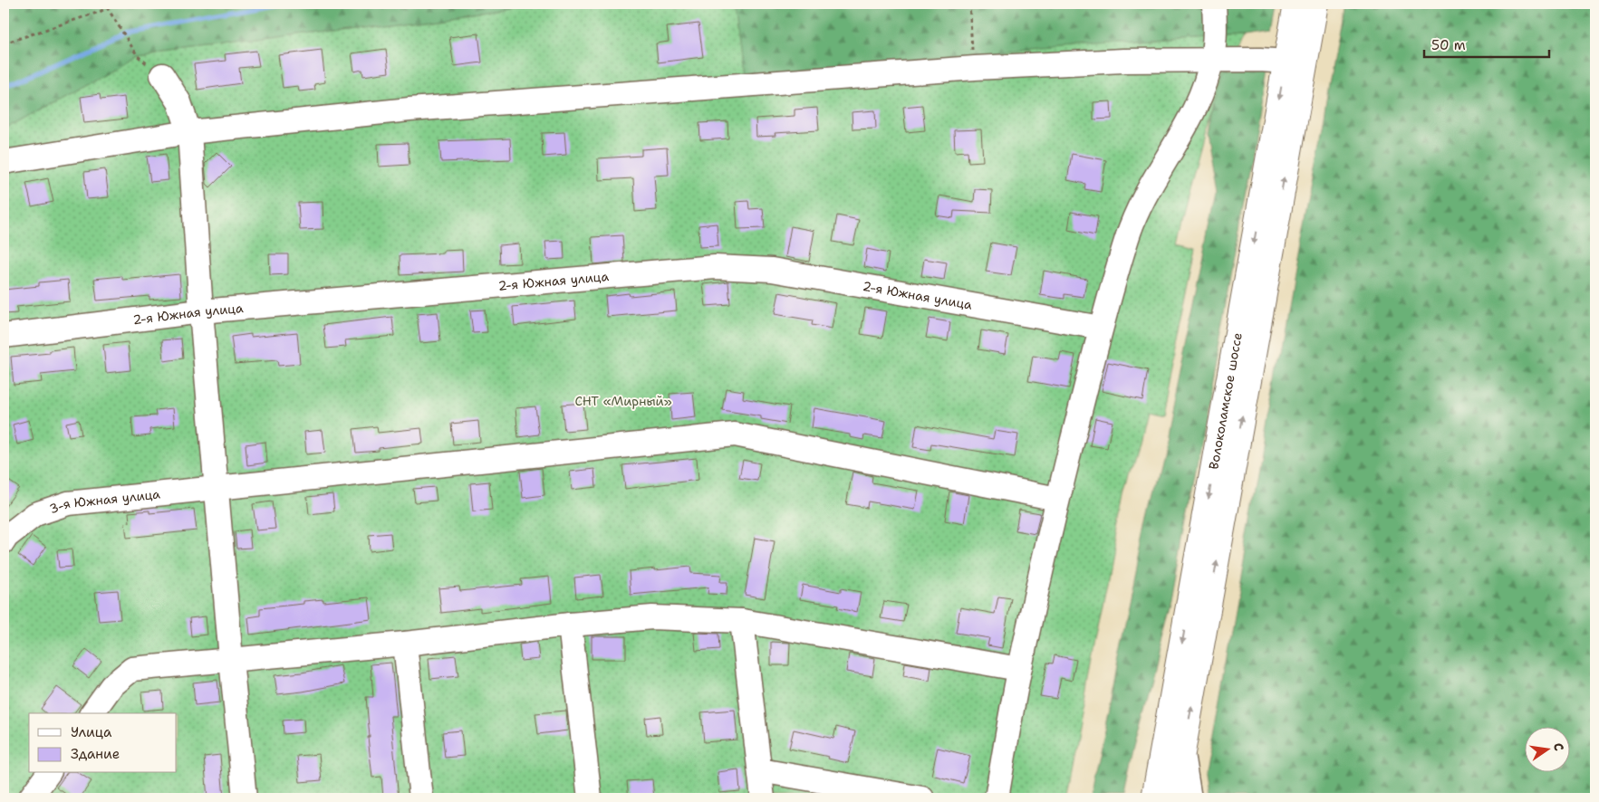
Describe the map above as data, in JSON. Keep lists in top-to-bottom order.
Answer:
{
  "streets": {
    "main road": ["Волоколамское шоссе"],
    "street": ["2-я Южная улица", "3-я Южная улица"]
  },
  "parks": ["СНТ «Мирный»"],
  "legend": ["Улица", "Здание"],
  "scale_bar": "50 m",
  "north": "right"
}
